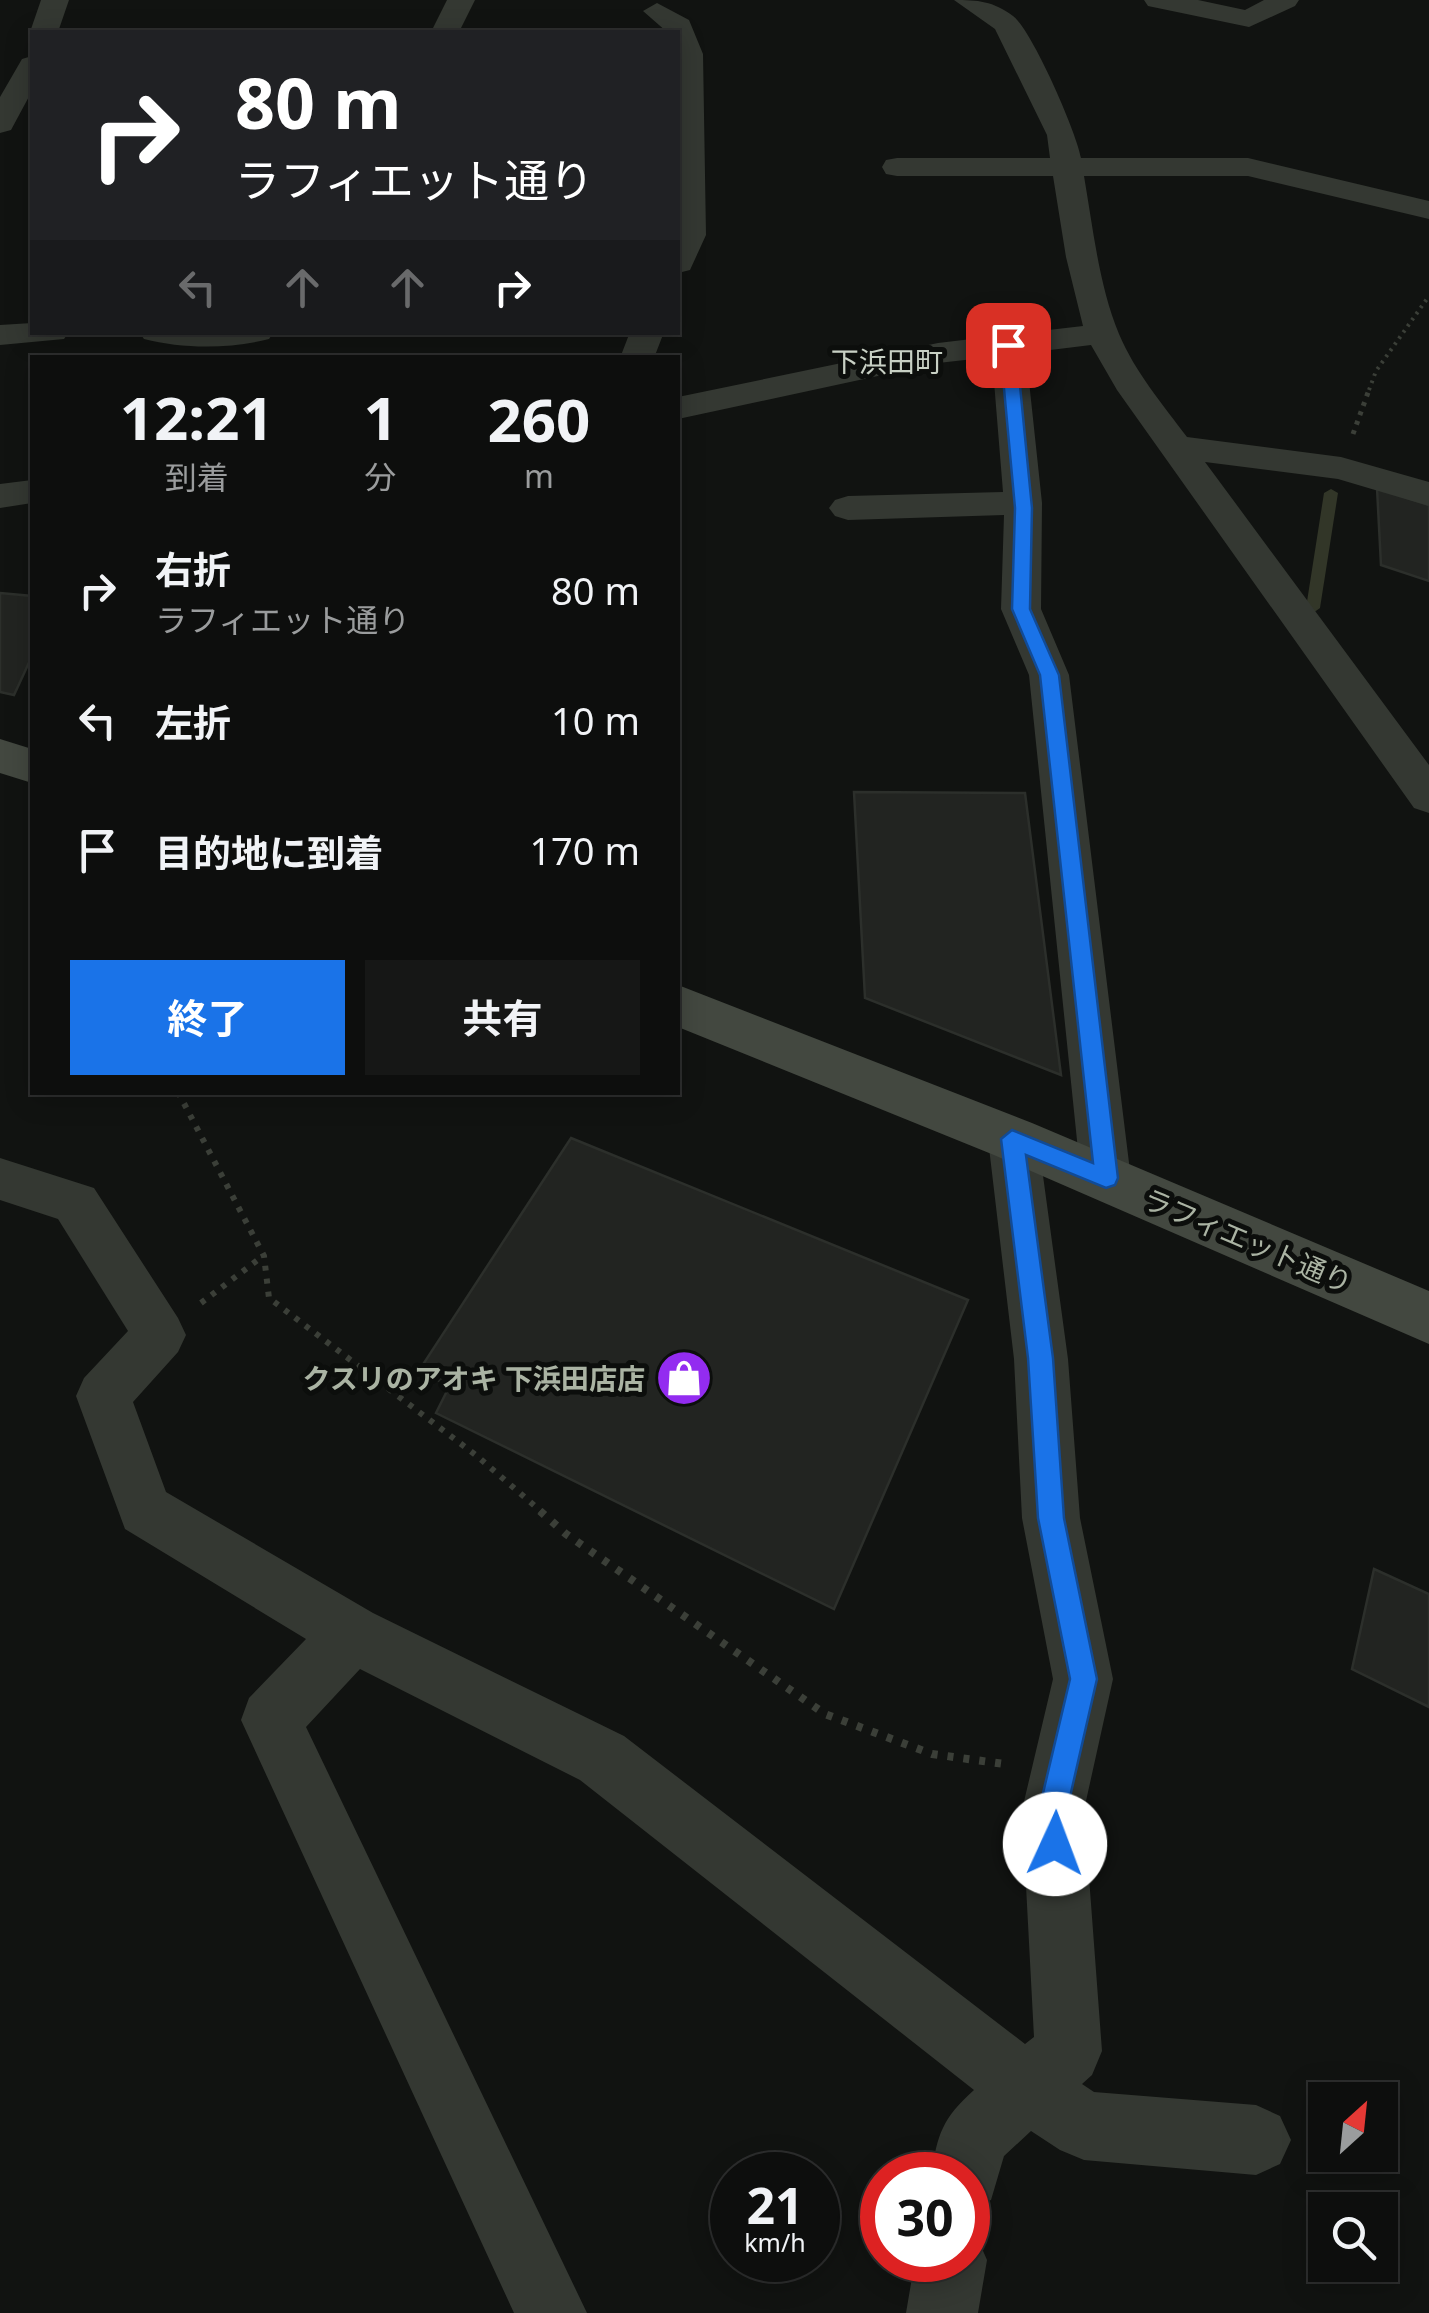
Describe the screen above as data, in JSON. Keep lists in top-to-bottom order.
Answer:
{
  "streets": {
    "street": ["ラフィエット通り"]
  },
  "districts": ["下浜田町"],
  "places": {
    "shop": ["クスリのアオキ 下浜田店店"]
  },
  "north": "top right",
  "page": {
    "turn": ["80 m", "ラフィエット通り"],
    "eta": [
      "12:21",
      "到着",
      "1",
      "分",
      "260",
      "m"
    ],
    "list": [
      {
        "name": "右折",
        "note": "ラフィエット通り",
        "value": "80 m"
      },
      {
        "name": "左折",
        "value": "10 m"
      },
      {
        "name": "目的地に到着",
        "value": "170 m"
      }
    ],
    "buttons": ["終了", "共有"],
    "speed": "21 km/h",
    "limit": "30"
  }
}
